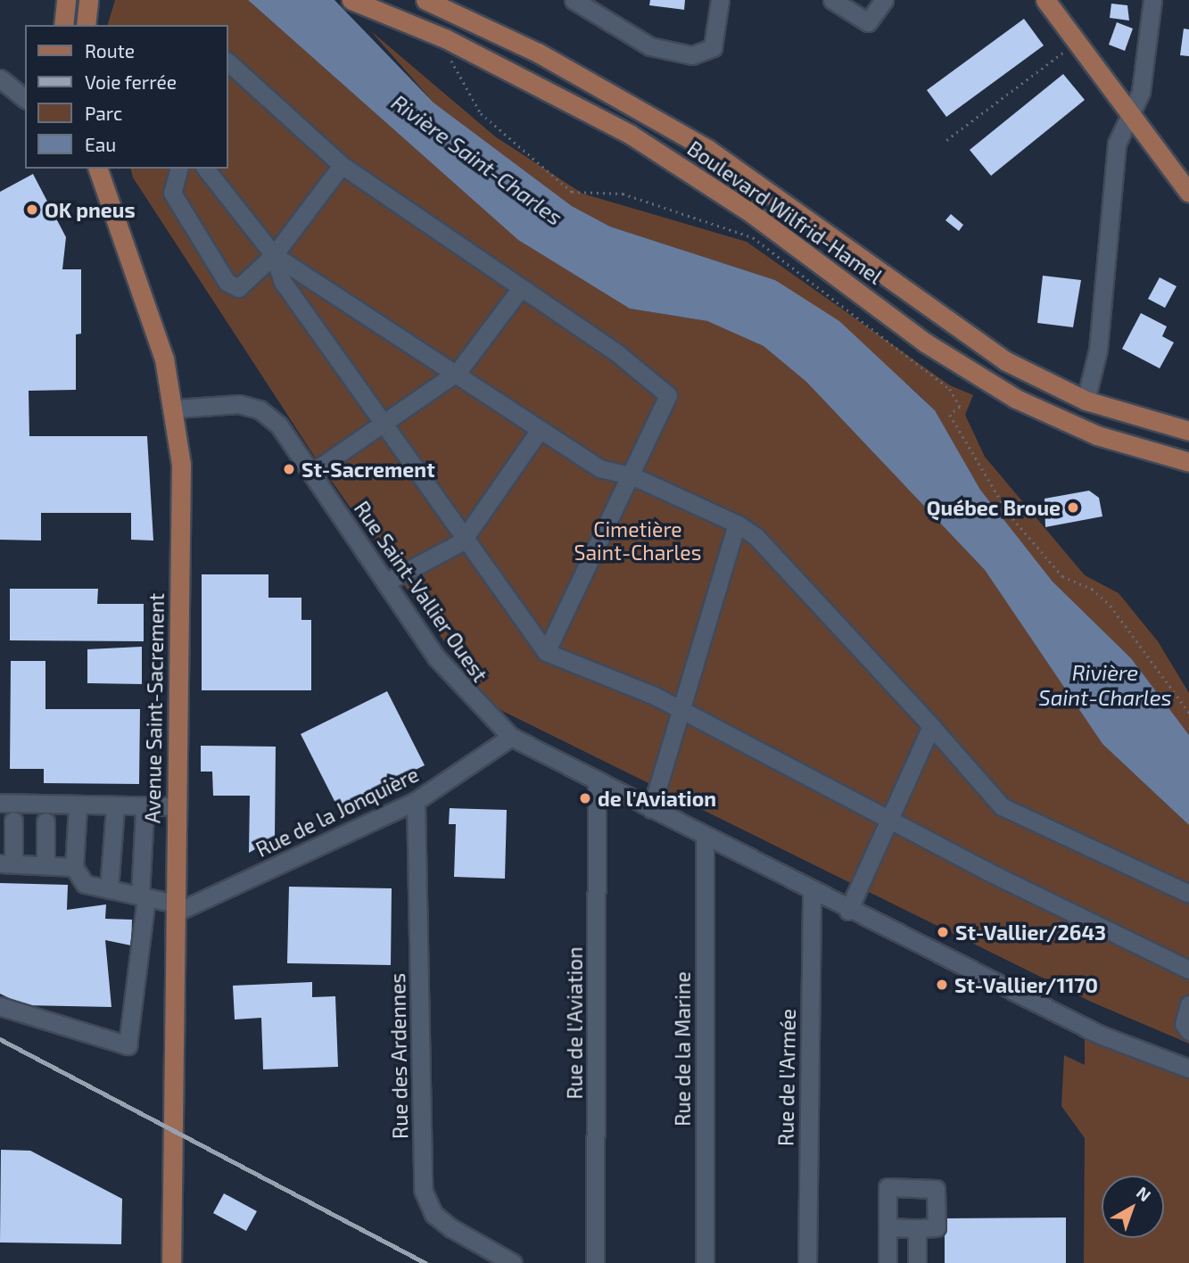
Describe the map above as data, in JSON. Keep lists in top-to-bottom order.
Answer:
{
  "streets": {
    "main road": ["Boulevard Wilfrid-Hamel", "Avenue Saint-Sacrement"],
    "street": [
      "Rue Saint-Vallier Ouest",
      "Rue de la Jonquière",
      "Rue de l'Aviation",
      "Rue de la Marine",
      "Rue des Ardennes",
      "Rue de l'Armée"
    ]
  },
  "crossings": [
    ["Rue Saint-Vallier Ouest", "Avenue Saint-Sacrement"],
    ["Rue Saint-Vallier Ouest", "Rue de la Jonquière"],
    ["Rue Saint-Vallier Ouest", "Rue de l'Aviation"],
    ["Rue Saint-Vallier Ouest", "Rue de la Marine"],
    ["Rue Saint-Vallier Ouest", "Rue de l'Armée"],
    ["Avenue Saint-Sacrement", "Rue de la Jonquière"],
    ["Rue de la Jonquière", "Rue des Ardennes"]
  ],
  "water": ["Rivière Saint-Charles"],
  "parks": ["Cimetière Saint-Charles"],
  "places": [
    "OK pneus",
    "St-Sacrement",
    "Québec Broue",
    "de l'Aviation",
    "St-Vallier/2643",
    "St-Vallier/1170"
  ],
  "legend": [
    "Route",
    "Voie ferrée",
    "Parc",
    "Eau"
  ],
  "north": "top right"
}
